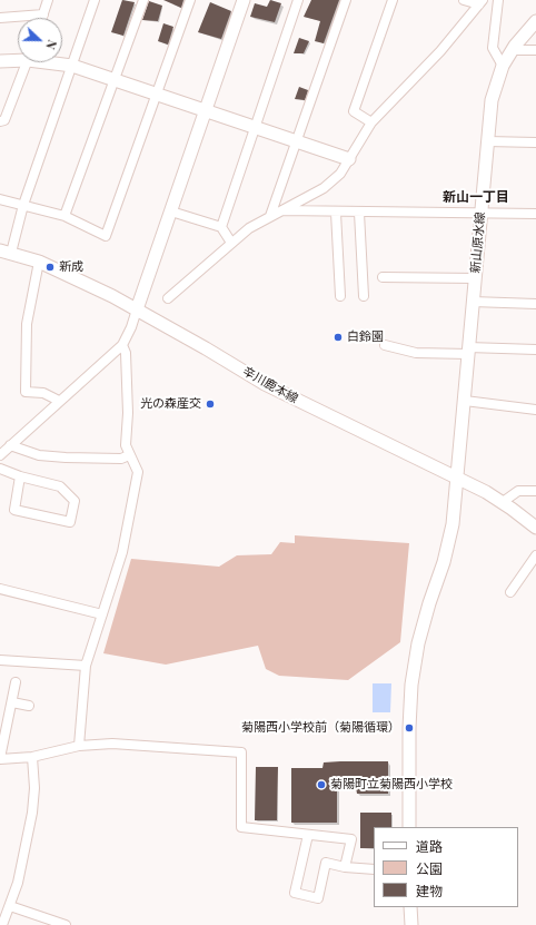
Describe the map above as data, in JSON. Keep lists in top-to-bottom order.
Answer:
{
  "streets": {
    "street": ["新山原水線", "辛川鹿本線"]
  },
  "crossings": [
    ["新山原水線", "辛川鹿本線"]
  ],
  "districts": ["新山一丁目"],
  "places": [
    "新成",
    "白鈴園",
    "光の森産交",
    "菊陽西小学校前（菊陽循環）",
    "菊陽町立菊陽西小学校"
  ],
  "legend": ["道路", "公園", "建物"],
  "north": "right"
}
